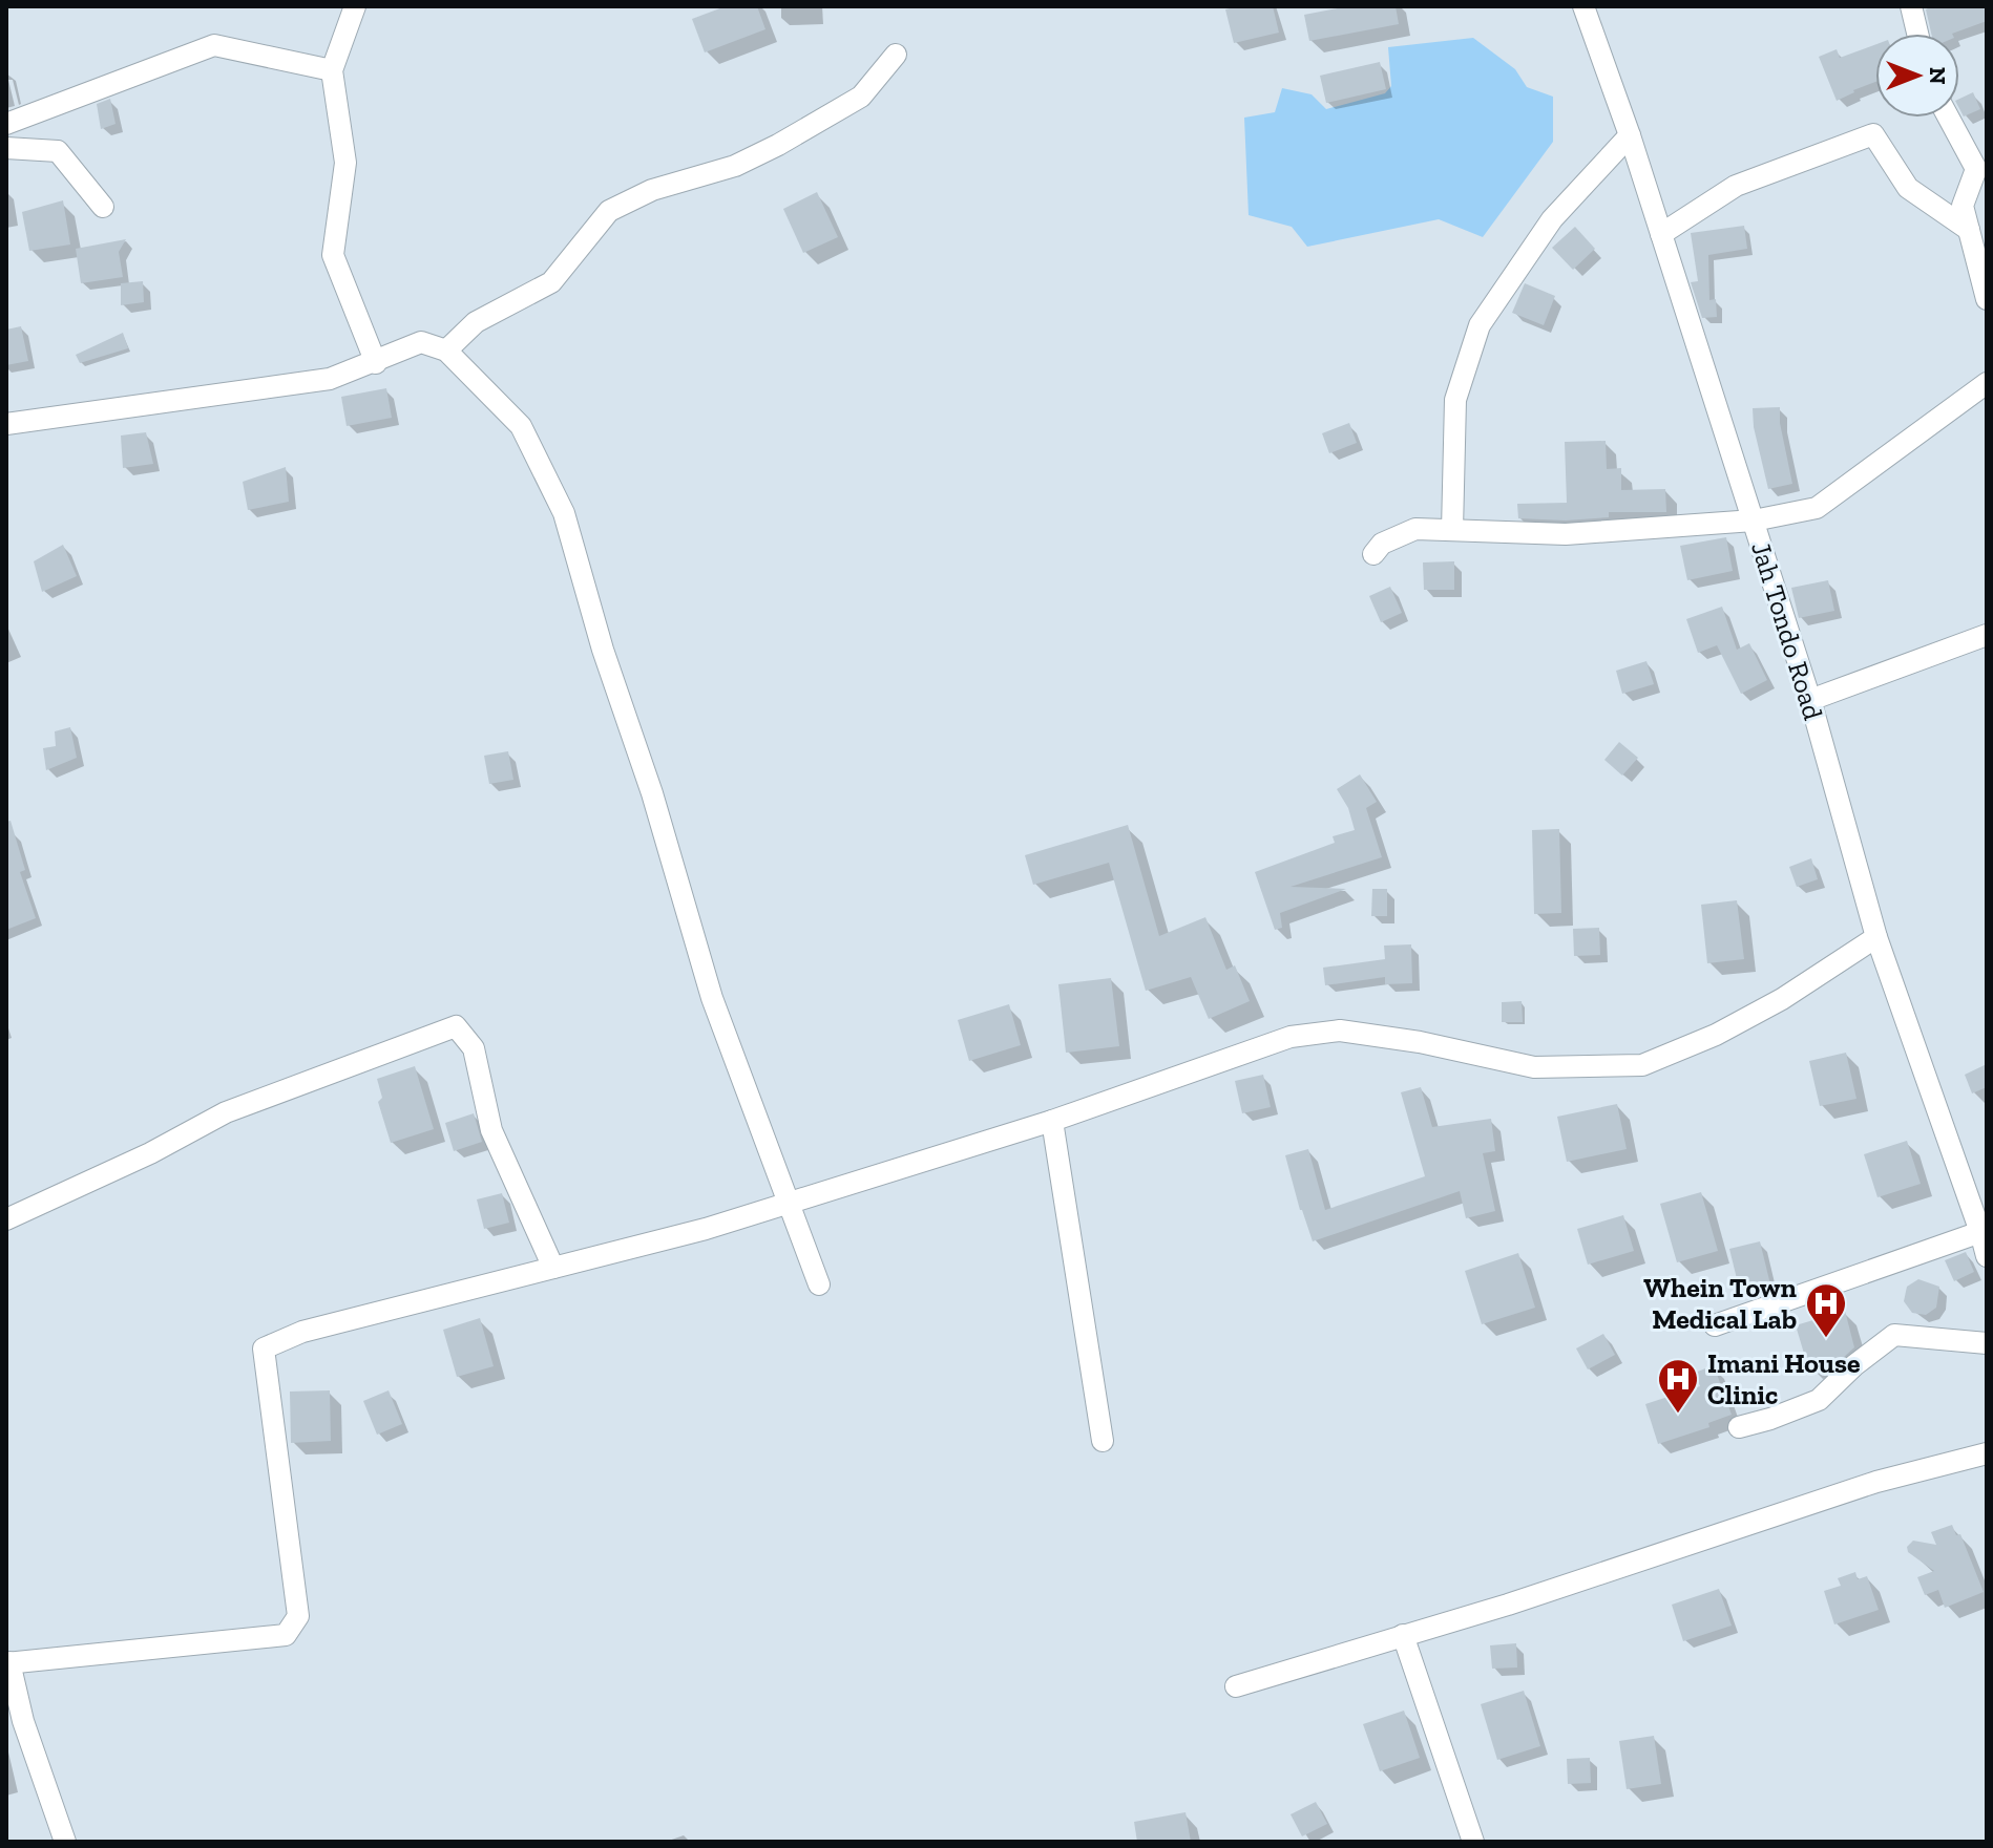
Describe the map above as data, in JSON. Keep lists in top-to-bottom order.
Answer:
{
  "streets": {
    "street": ["Jah Tondo Road"]
  },
  "places": {
    "hospital": ["Whein Town Medical Lab", "Imani House Clinic"]
  },
  "north": "right"
}
